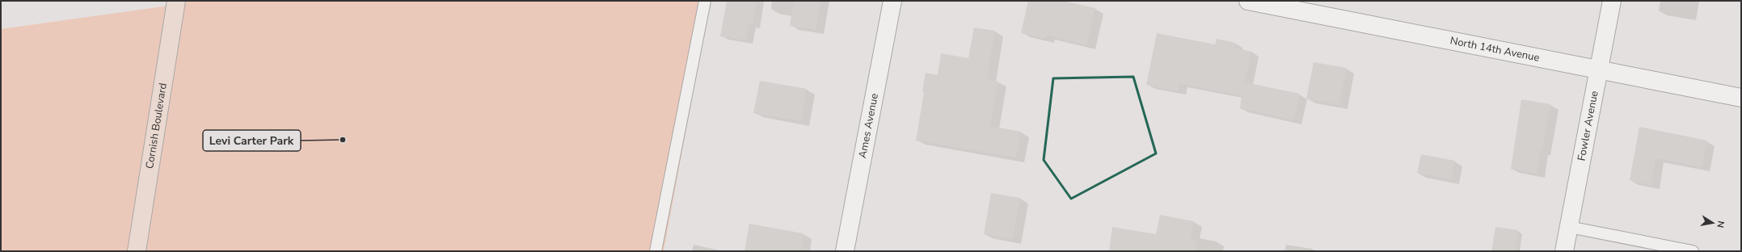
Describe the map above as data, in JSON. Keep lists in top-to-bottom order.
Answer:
{
  "streets": {
    "street": [
      "North 14th Avenue",
      "Cornish Boulevard",
      "Ames Avenue",
      "Fowler Avenue"
    ]
  },
  "crossings": [
    ["North 14th Avenue", "Fowler Avenue"]
  ],
  "places": ["Levi Carter Park"],
  "north": "right"
}
